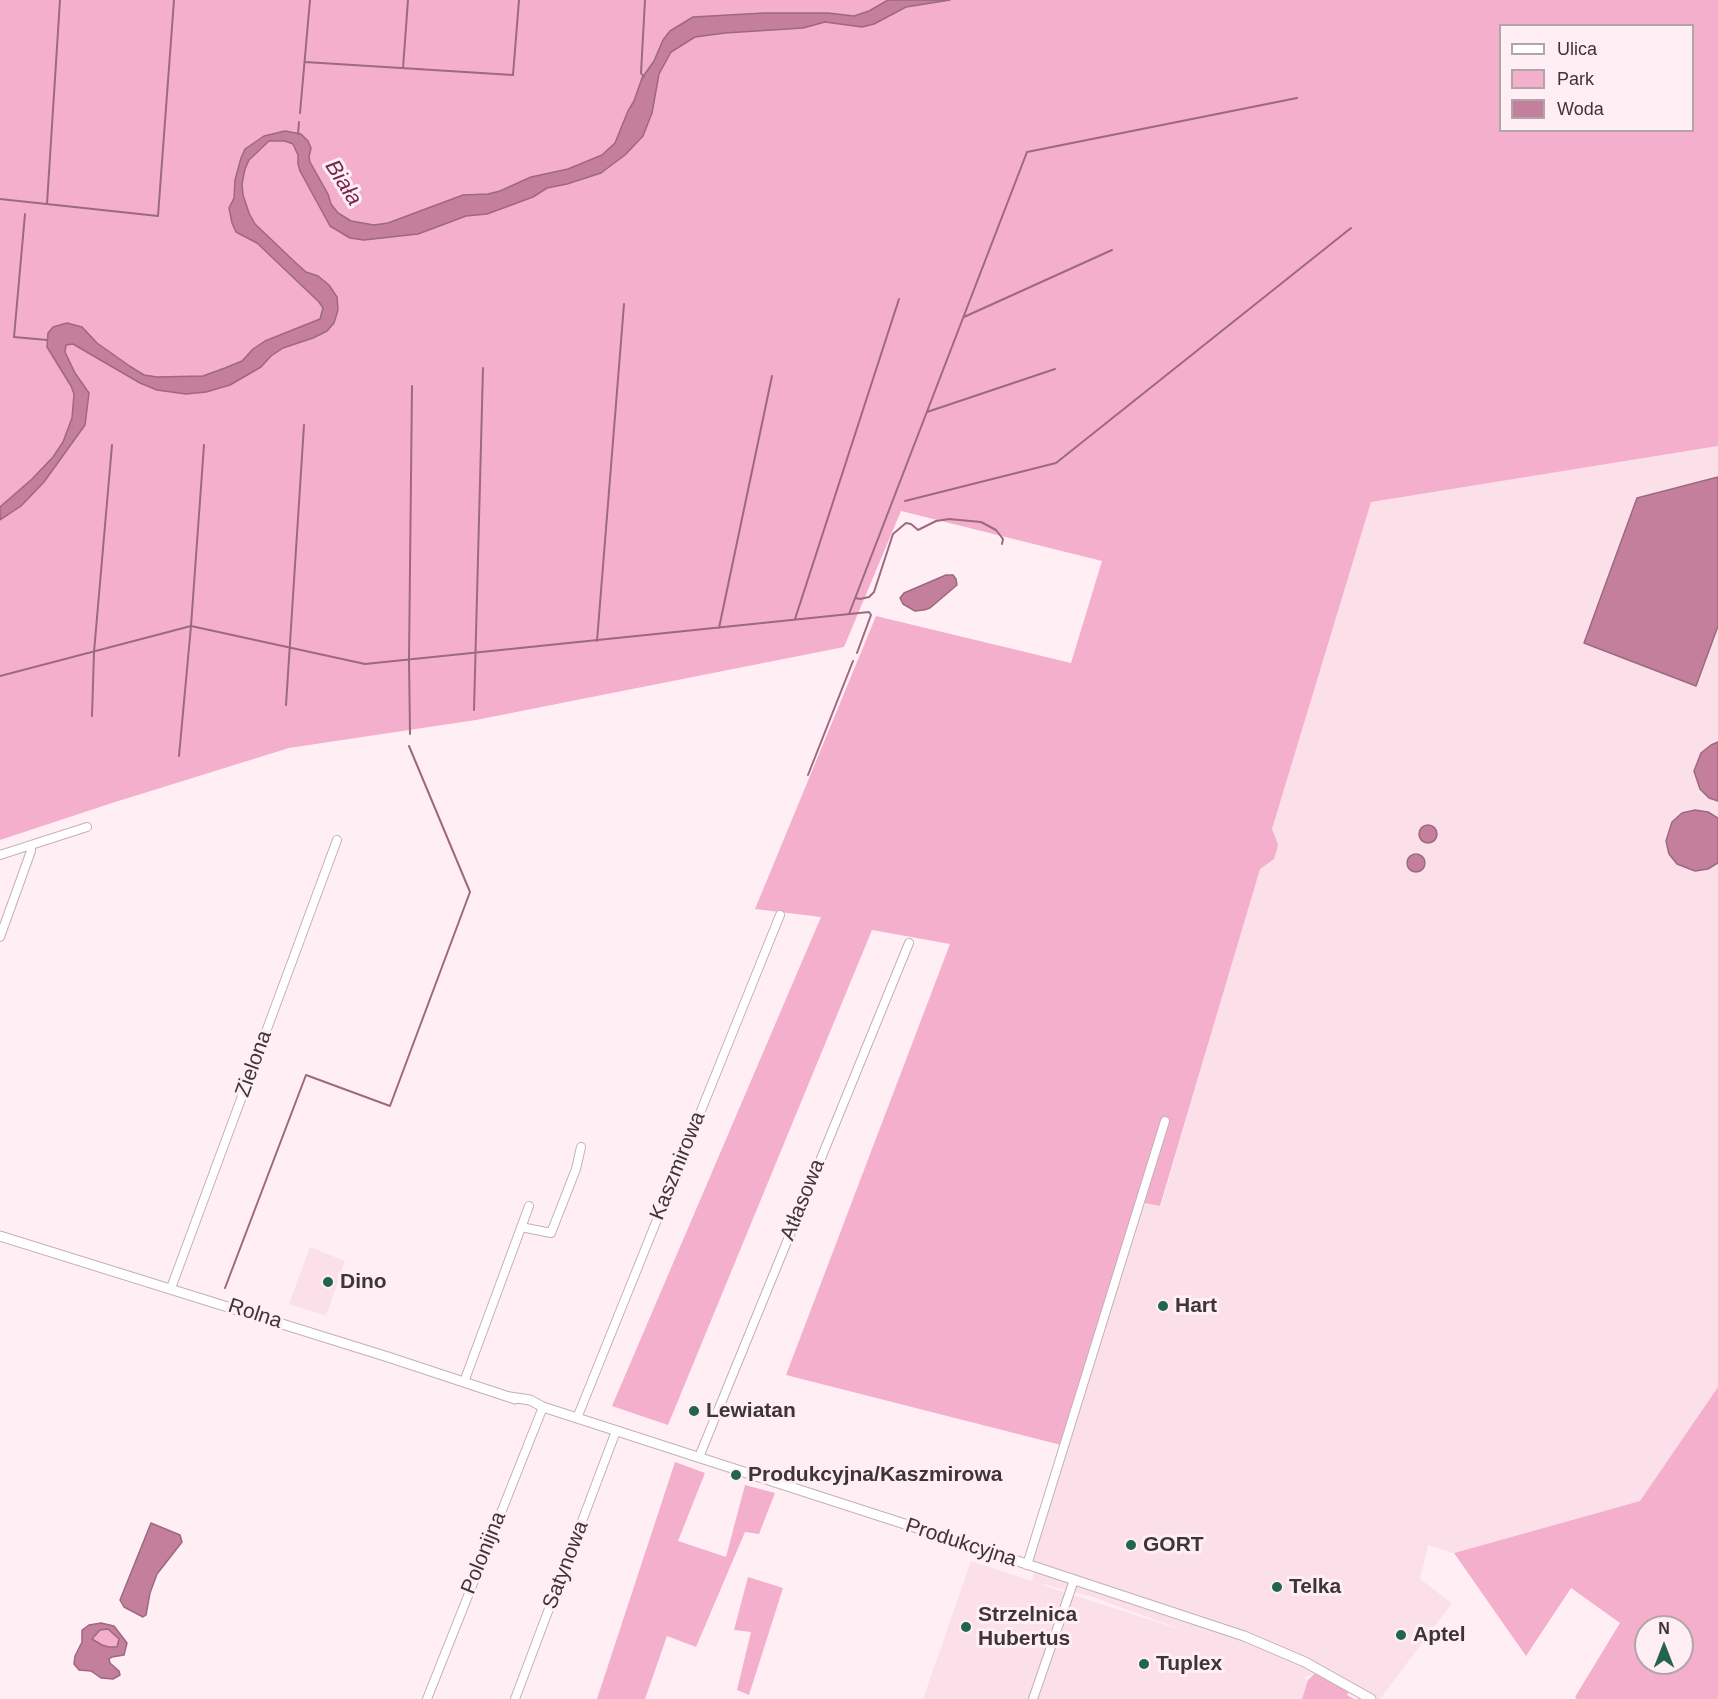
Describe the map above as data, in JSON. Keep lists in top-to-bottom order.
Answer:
{
  "streets": {
    "street": [
      "Zielona",
      "Kaszmirowa",
      "Atłasowa",
      "Rolna",
      "Produkcyjna",
      "Polonijna",
      "Satynowa"
    ]
  },
  "crossings": [
    ["Zielona", "Rolna"],
    ["Kaszmirowa", "Produkcyjna"],
    ["Atłasowa", "Produkcyjna"],
    ["Rolna", "Produkcyjna"],
    ["Rolna", "Polonijna"],
    ["Produkcyjna", "Polonijna"],
    ["Produkcyjna", "Satynowa"]
  ],
  "water": ["Biała"],
  "places": [
    "Dino",
    "Hart",
    "Lewiatan",
    "Produkcyjna/Kaszmirowa",
    "GORT",
    "Telka",
    "Strzelnica Hubertus",
    "Aptel",
    "Tuplex"
  ],
  "legend": ["Ulica", "Park", "Woda"],
  "north": "top"
}
